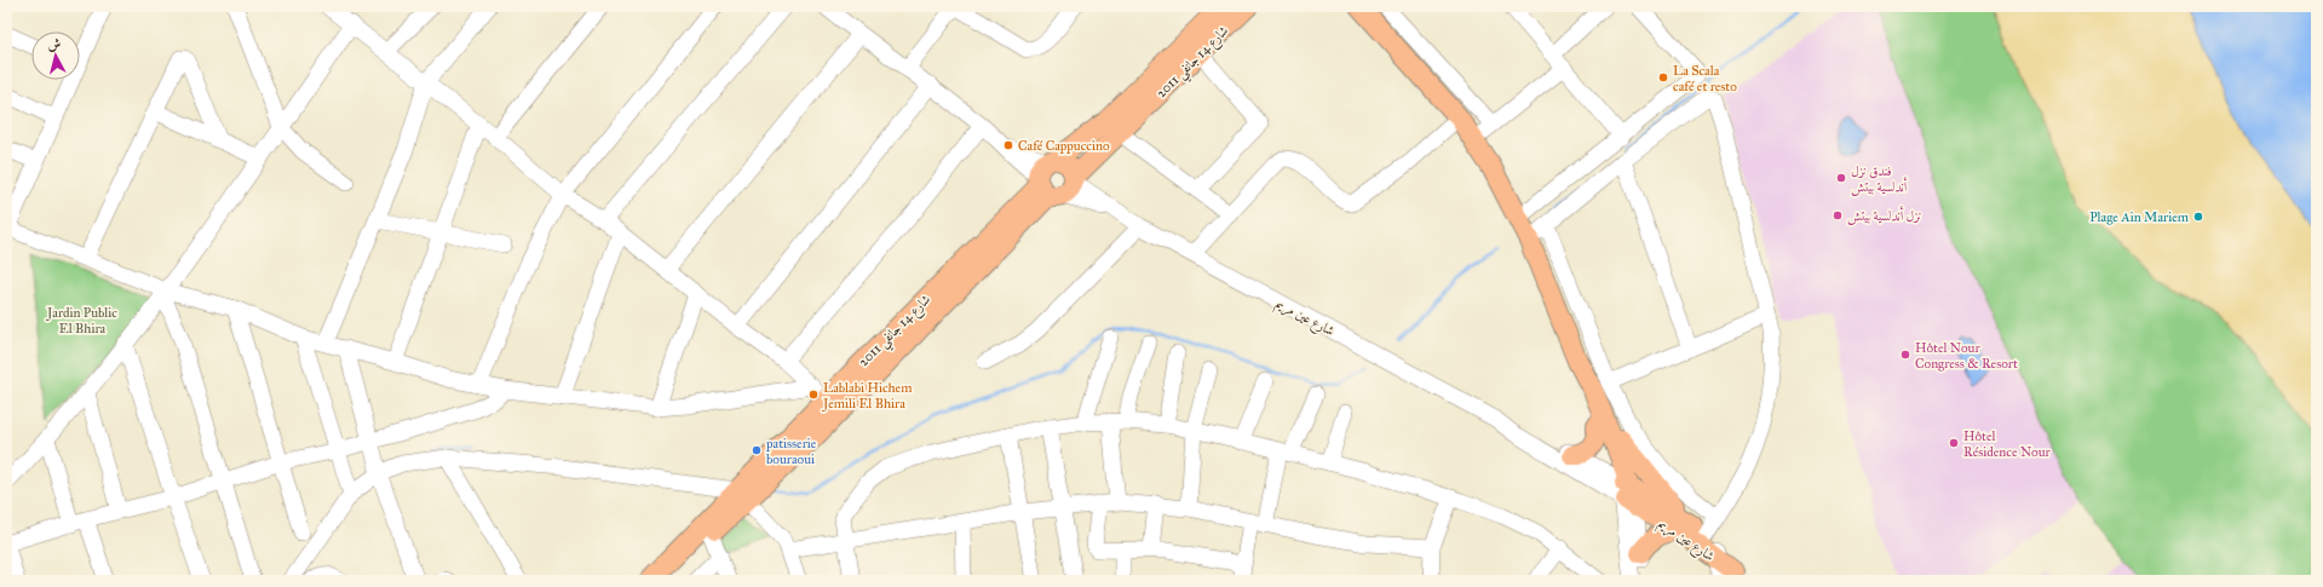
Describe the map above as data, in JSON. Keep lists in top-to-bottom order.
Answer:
{
  "streets": {
    "main road": ["شارع 14 جانفي 2011", "شارع عين مريم"]
  },
  "crossings": [
    ["شارع 14 جانفي 2011", "شارع عين مريم"]
  ],
  "parks": ["Jardin Public El Bhira"],
  "places": [
    "La Scala café et resto",
    "Café Cappuccino",
    "فندق نزل أندلسية بيتش",
    "نزل أندلسية بيتش",
    "Plage Ain Mariem",
    "Hôtel Nour Congress & Resort",
    "Lablabi Hichem Jemili El Bhira",
    "Hôtel Résidence Nour",
    "patisserie bouraoui"
  ],
  "north": "top"
}
